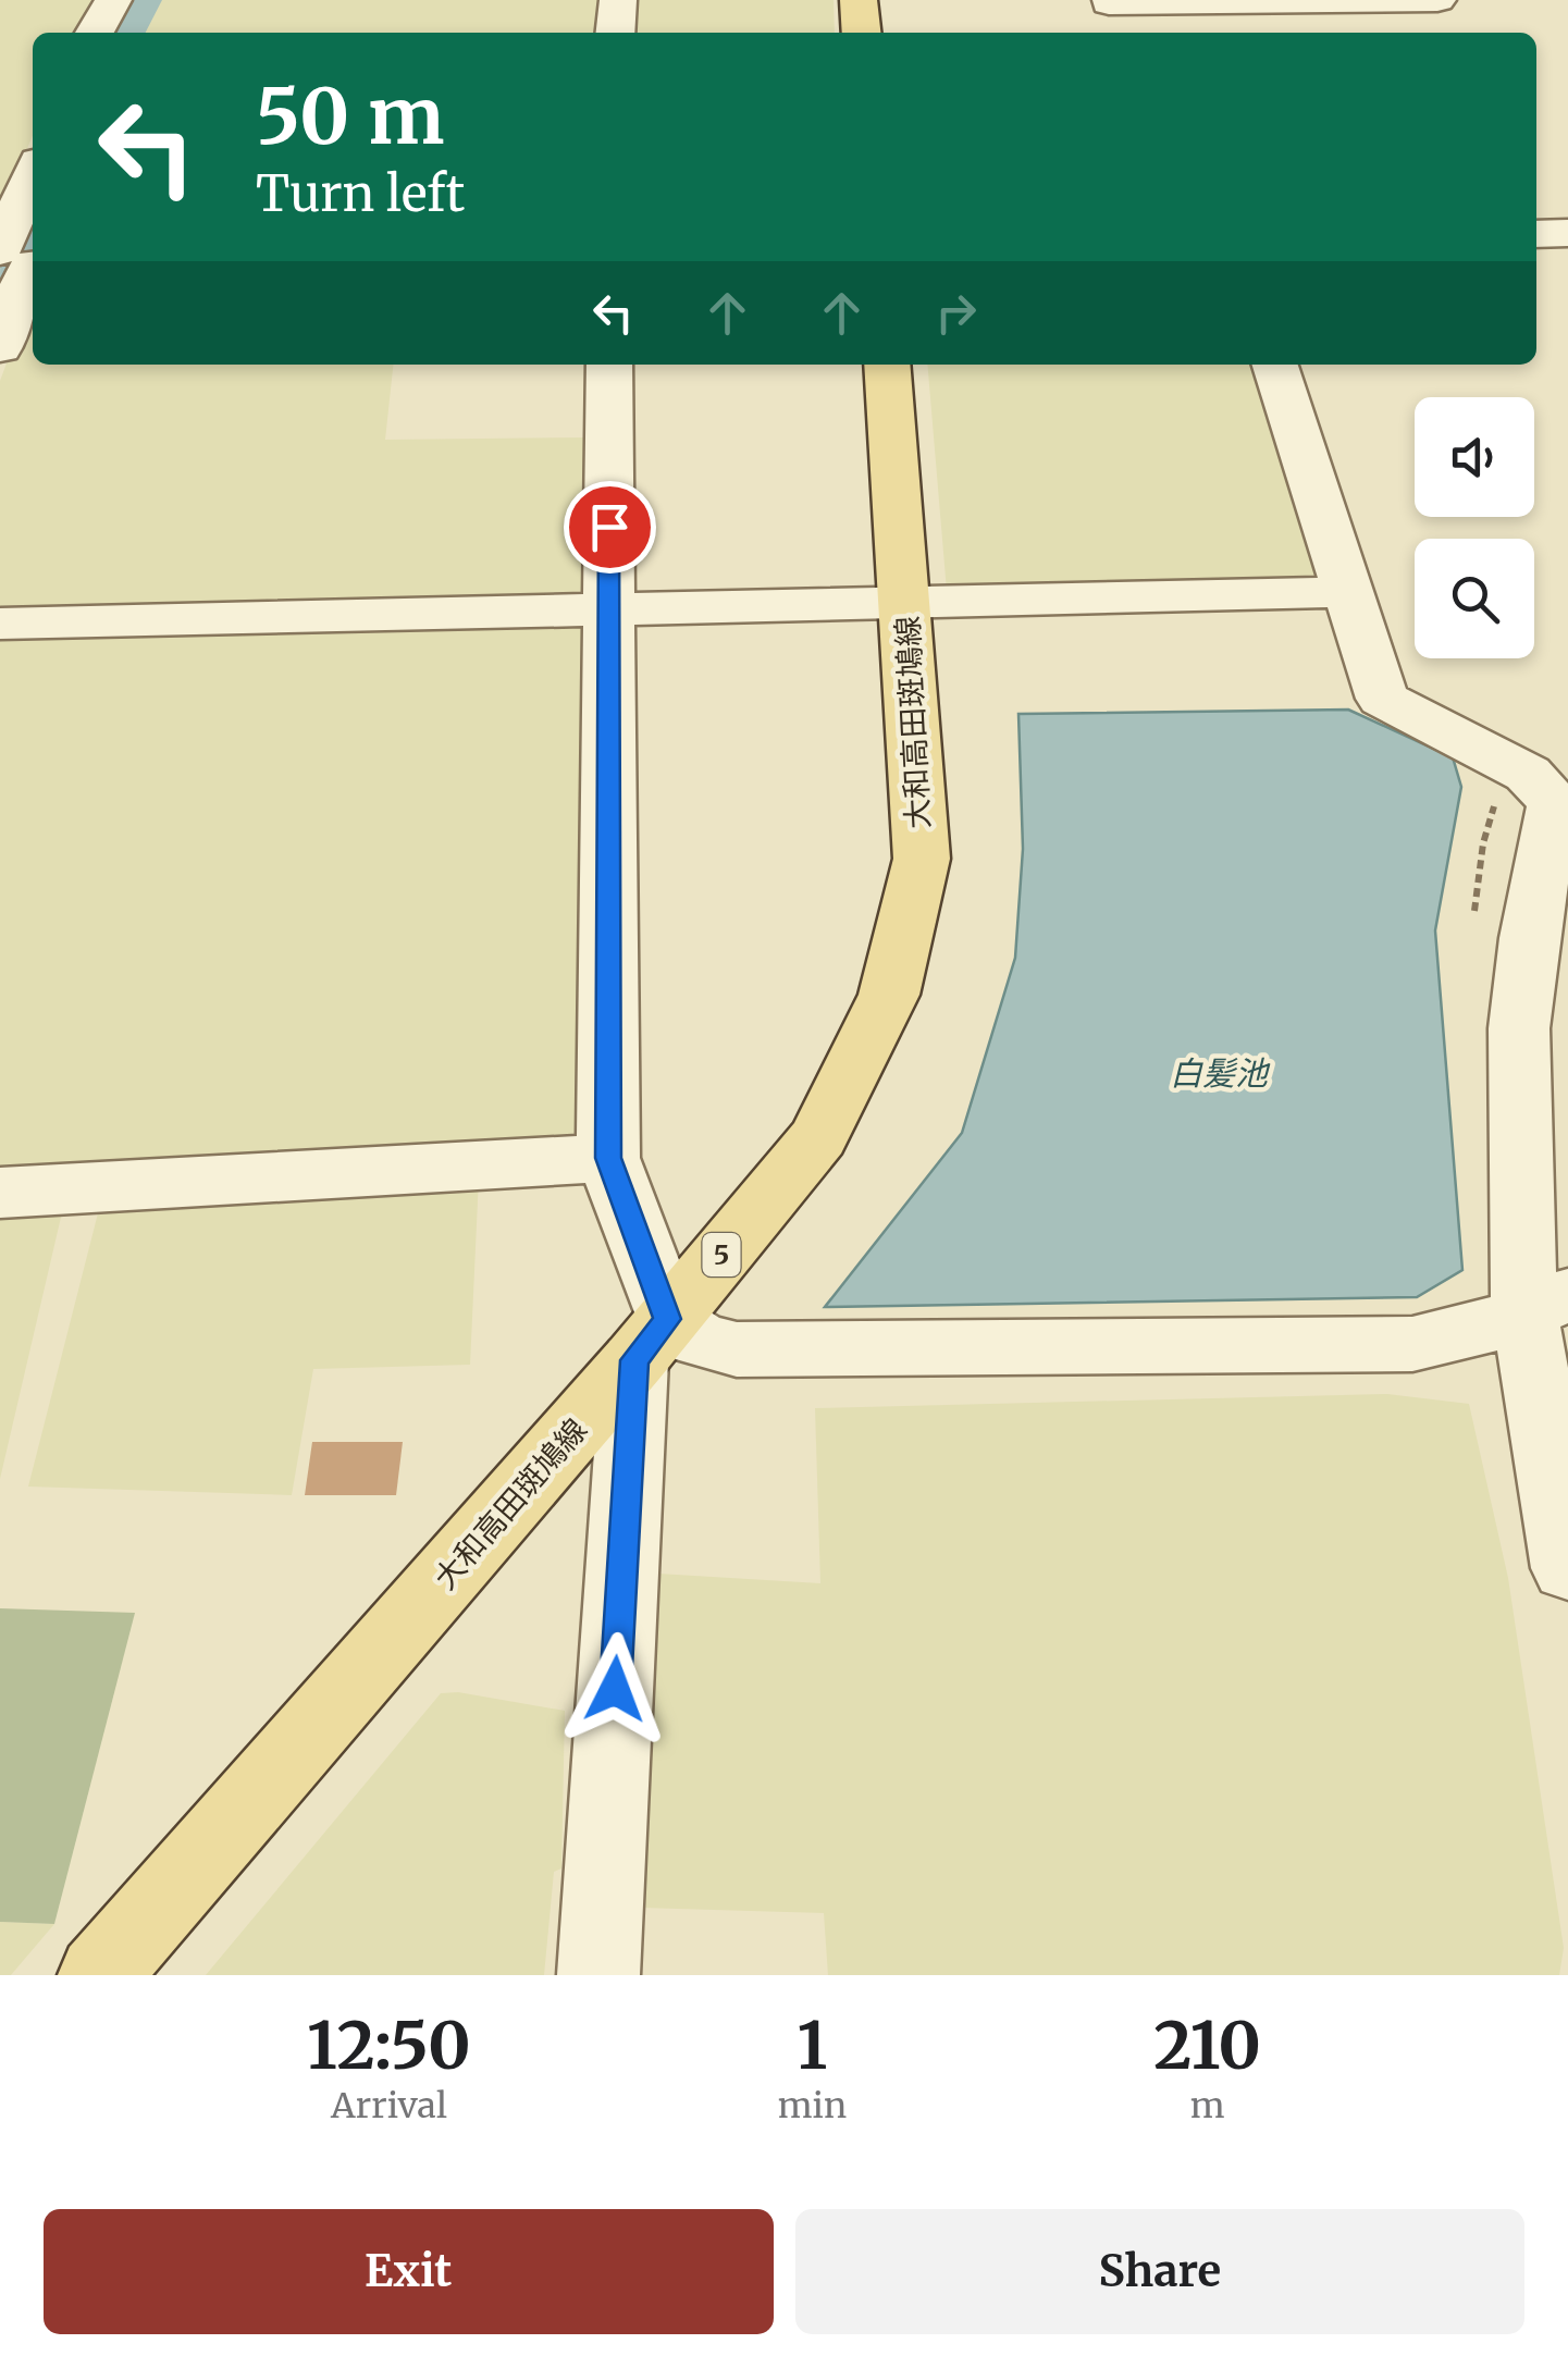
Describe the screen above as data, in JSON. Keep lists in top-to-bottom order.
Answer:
{
  "streets": {
    "main road": ["大和高田斑鳩線", "5"]
  },
  "water": ["白髪池"],
  "page": {
    "turn": ["50 m", "Turn left"],
    "eta": [
      "12:50",
      "Arrival",
      "1",
      "min",
      "210",
      "m"
    ],
    "buttons": ["Exit", "Share"]
  }
}
